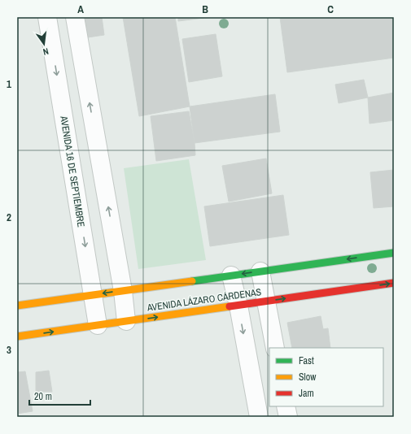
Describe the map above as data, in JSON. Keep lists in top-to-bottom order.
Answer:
{
  "streets": {
    "main road": ["AVENIDA LÁZARO CÁRDENAS"],
    "street": ["AVENIDA 16 DE SEPTIEMBRE"]
  },
  "crossings": [
    ["AVENIDA 16 DE SEPTIEMBRE", "AVENIDA LÁZARO CÁRDENAS"]
  ],
  "legend": ["Fast", "Slow", "Jam"],
  "scale_bar": "20 m",
  "north": "bottom",
  "grid": {
    "columns": ["A", "B", "C"],
    "rows": ["1", "2", "3"]
  }
}
